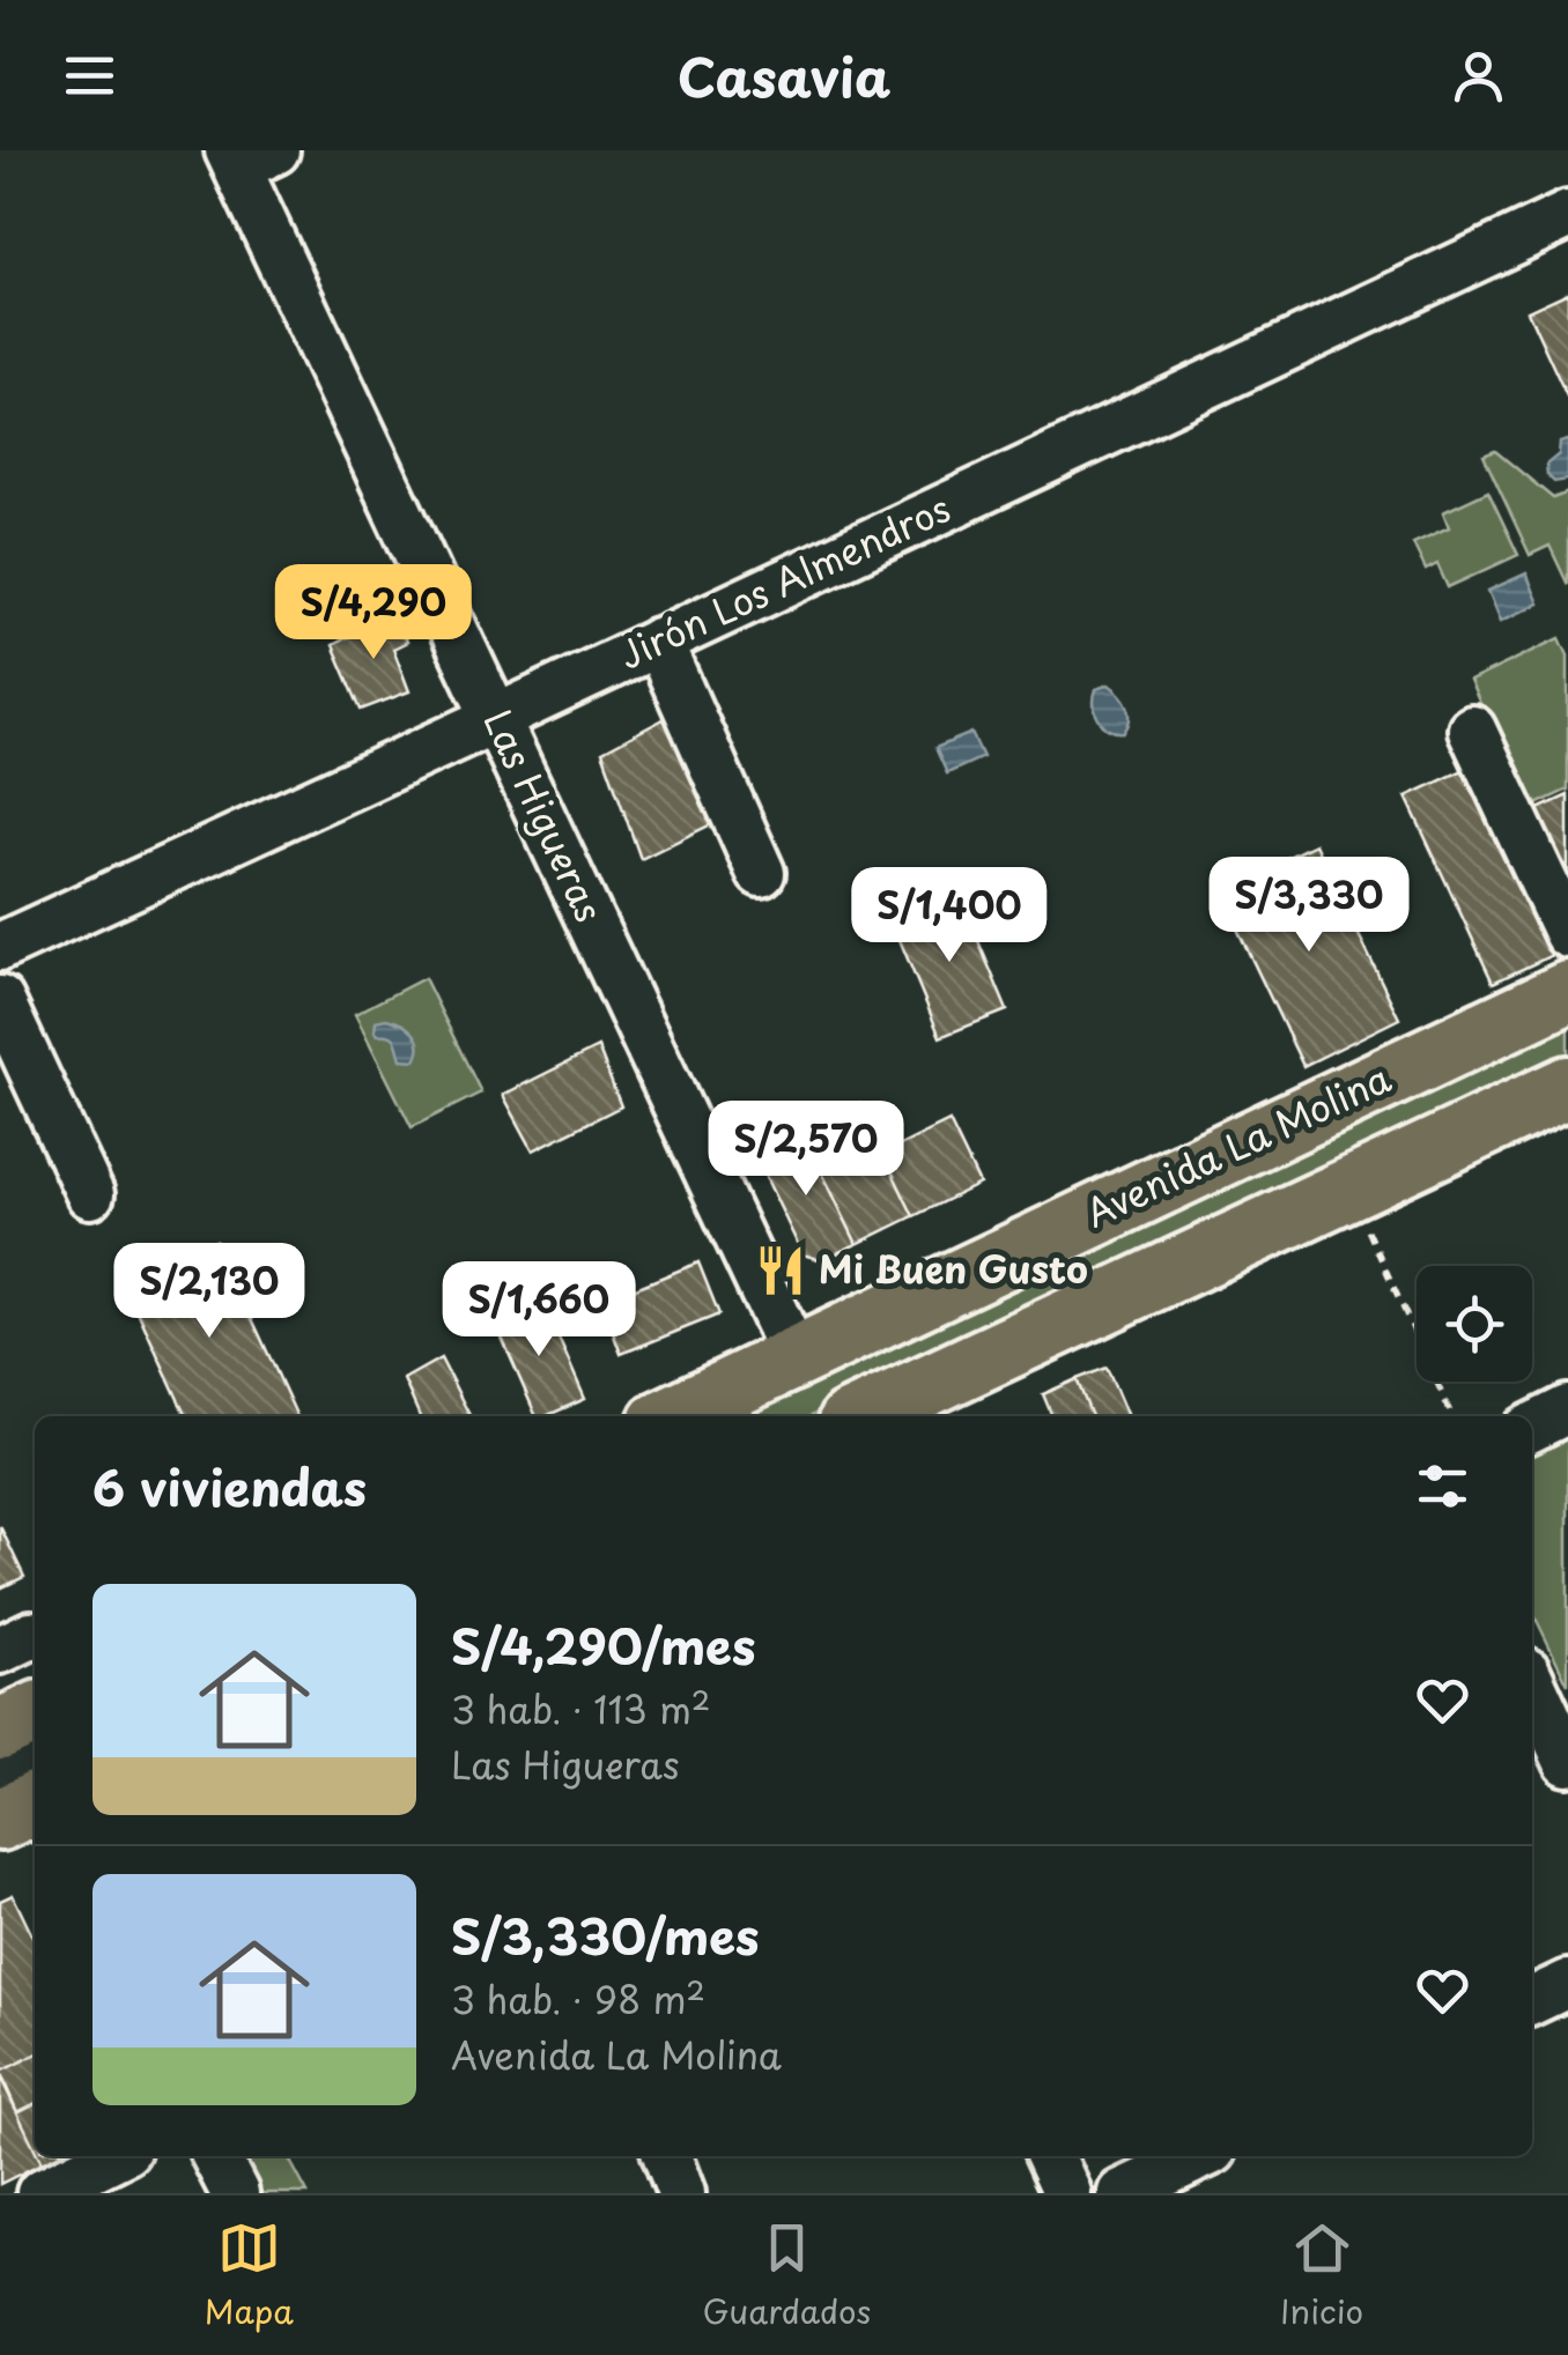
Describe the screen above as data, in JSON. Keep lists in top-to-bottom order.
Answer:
{
  "streets": {
    "main road": ["Avenida La Molina"],
    "street": ["Jirón Los Almendros", "Las Higueras"]
  },
  "crossings": [
    ["Jirón Los Almendros", "Las Higueras"],
    ["Las Higueras", "Avenida La Molina"]
  ],
  "places": {
    "restaurant": ["Mi Buen Gusto"]
  },
  "page": {
    "header": "Casavia",
    "price": [
      "S/4,290",
      "S/3,330",
      "S/1,400",
      "S/2,570",
      "S/2,130",
      "S/1,660"
    ],
    "heading": "6 viviendas",
    "list": [
      {
        "name": "S/4,290/mes",
        "note": "3 hab. · 113 m² · Las Higueras"
      },
      {
        "name": "S/3,330/mes",
        "note": "3 hab. · 98 m² · Avenida La Molina"
      }
    ],
    "tabs": ["Mapa", "Guardados", "Inicio"]
  }
}
